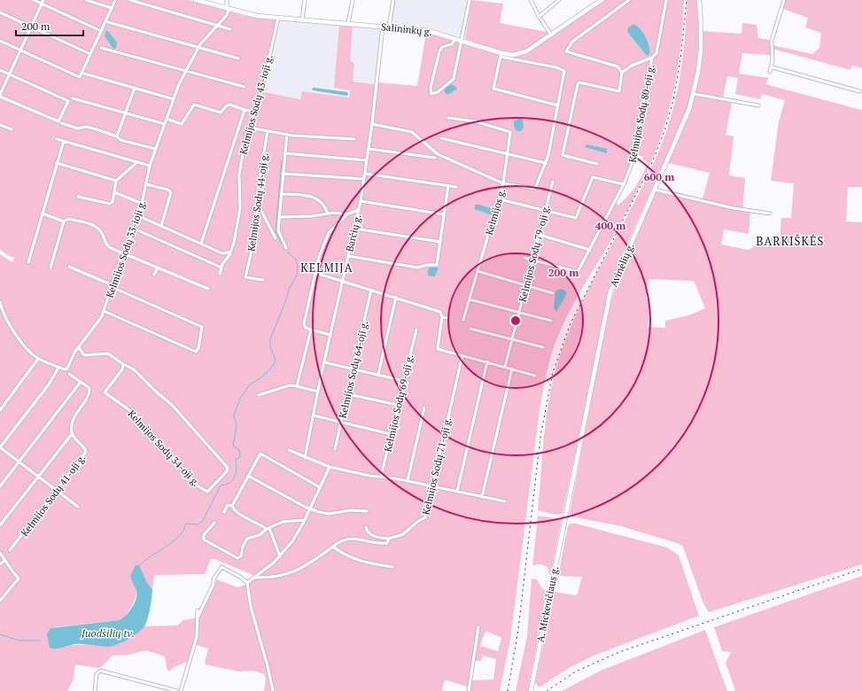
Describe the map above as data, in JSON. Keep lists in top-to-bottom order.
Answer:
{
  "streets": {
    "main road": ["Salininkų g.", "Avinėlių g.", "A. Mickevičiaus g."],
    "street": [
      "Kelmijos Sodų 43-ioji g.",
      "Kelmijos Sodų 80-oji g.",
      "Kelmijos Sodų 44-oji g.",
      "Kelmijos g.",
      "Barčių g.",
      "Kelmijos Sodų 33-ioji g.",
      "Kelmijos Sodų 79-oji g.",
      "Kelmijos Sodų 64-oji g.",
      "Kelmijos Sodų 69-oji g.",
      "Kelmijos Sodų 34-oji g.",
      "Kelmijos Sodų 71-oji g.",
      "Kelmijos Sodų 41-oji g."
    ]
  },
  "crossings": [
    ["Salininkų g.", "Kelmijos Sodų 43-ioji g."],
    ["Salininkų g.", "Barčių g."],
    ["Salininkų g.", "Kelmijos Sodų 33-ioji g."],
    ["Kelmijos Sodų 80-oji g.", "Kelmijos Sodų 79-oji g."],
    ["Kelmijos g.", "Barčių g."],
    ["Kelmijos Sodų 33-ioji g.", "Kelmijos Sodų 34-oji g."],
    ["Avinėlių g.", "A. Mickevičiaus g."]
  ],
  "districts": ["BARKIŠKĖS", "KELMIJA"],
  "water": ["Juodšilių tv."],
  "scale_bar": "200 m",
  "rings": ["600 m", "400 m", "200 m"]
}
